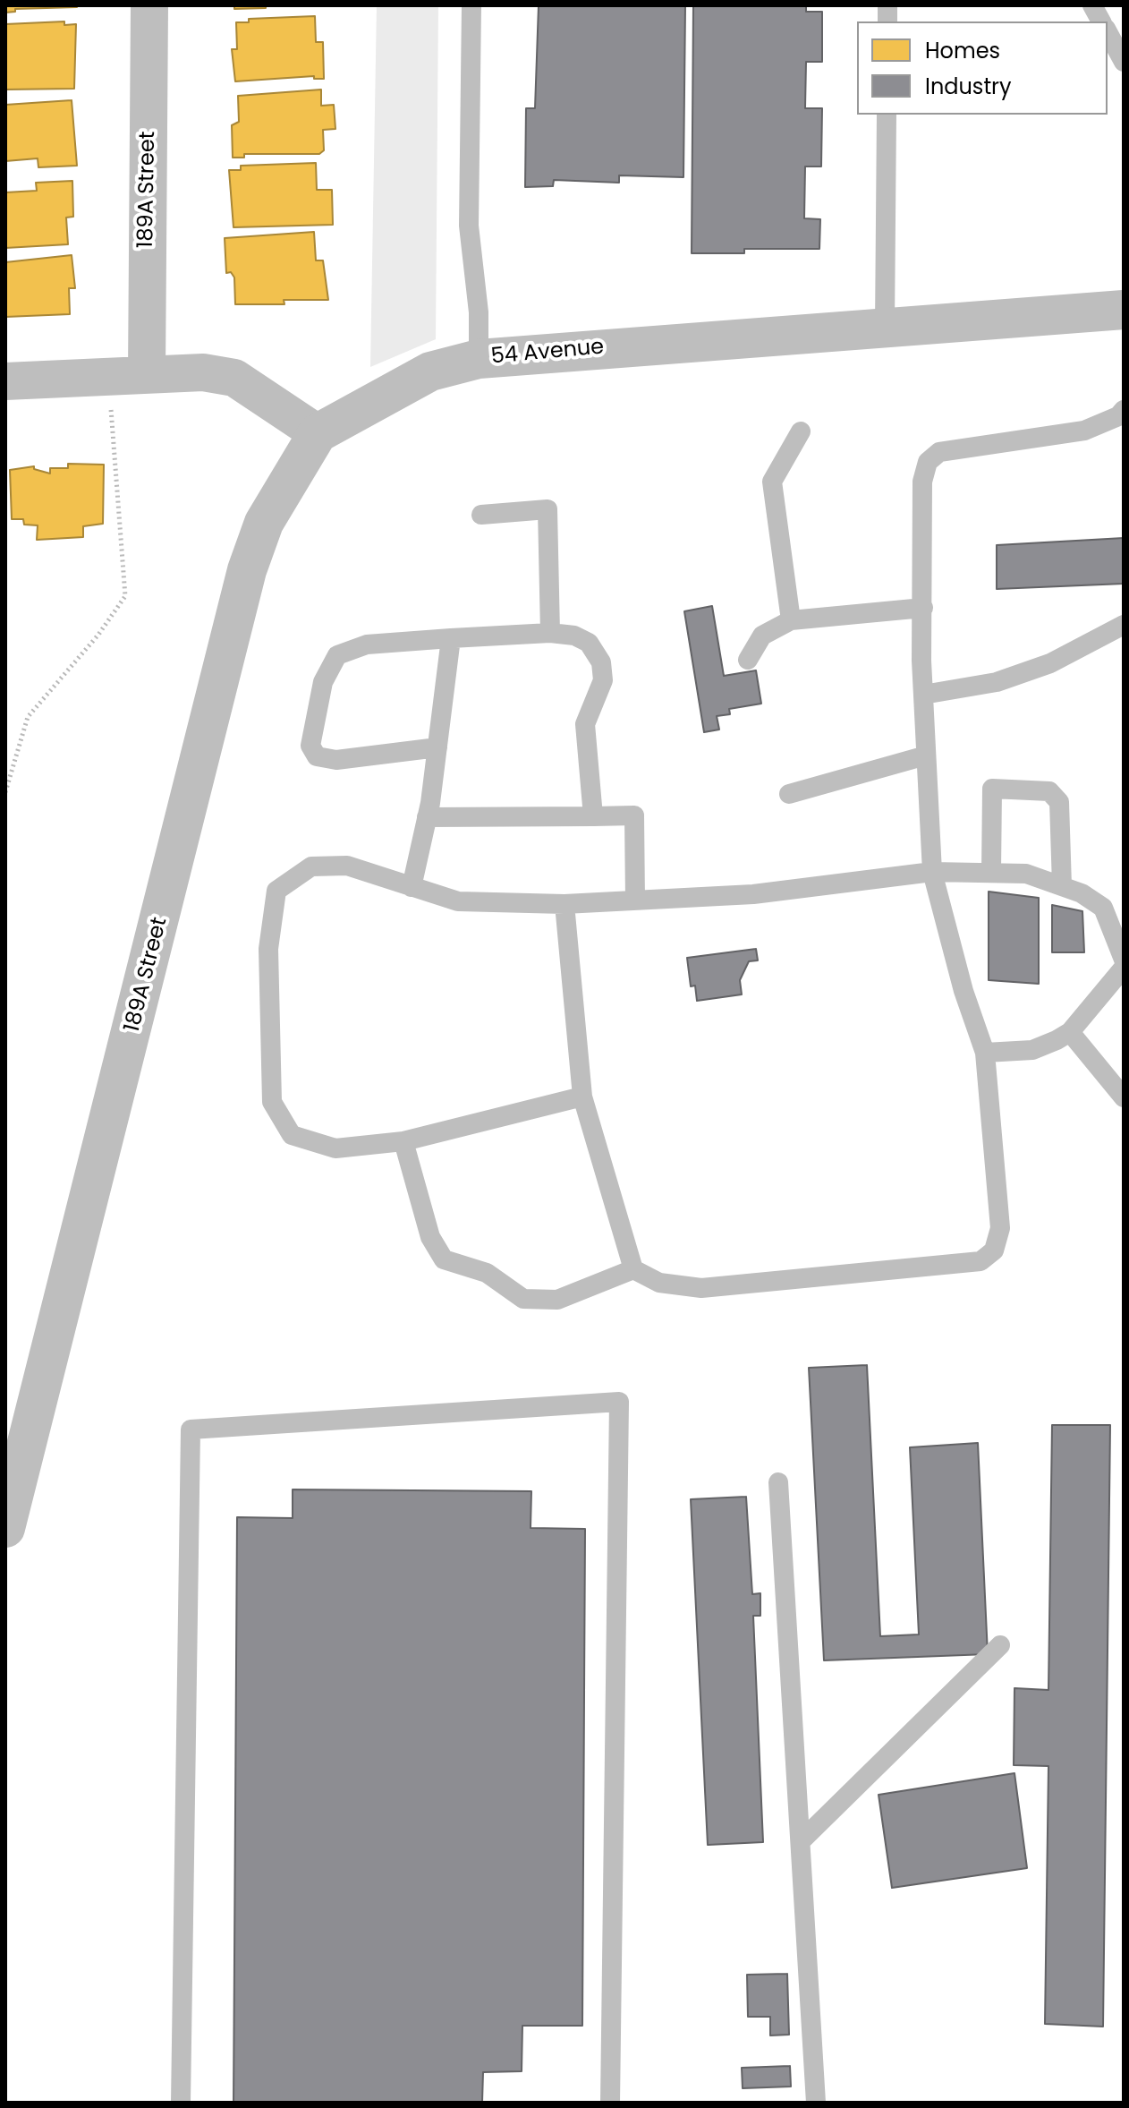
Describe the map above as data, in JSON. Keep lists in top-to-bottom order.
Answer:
{
  "streets": {
    "street": ["189A Street", "54 Avenue"]
  },
  "crossings": [
    ["189A Street", "54 Avenue"]
  ],
  "legend": ["Homes", "Industry"]
}
